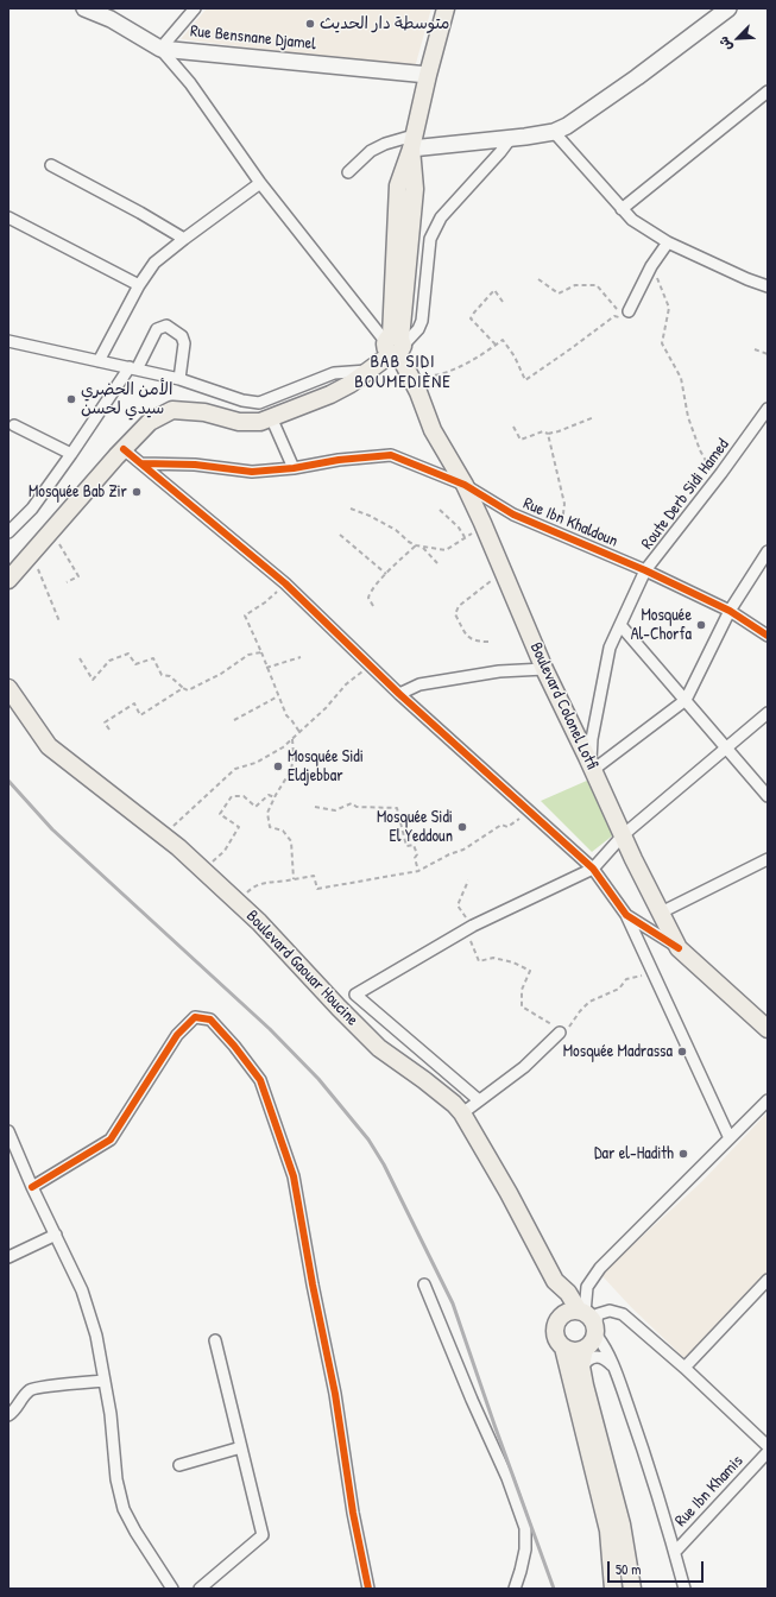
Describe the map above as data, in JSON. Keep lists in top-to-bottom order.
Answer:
{
  "streets": {
    "main road": ["Rue Bensnane Djamel", "Boulevard Colonel Lotfi", "Boulevard Gaouar Houcine"],
    "street": ["Route Derb Sidi Hamed", "Rue Ibn Khaldoun", "Rue Ibn Khamis"]
  },
  "crossings": [
    ["Route Derb Sidi Hamed", "Rue Ibn Khaldoun"],
    ["Route Derb Sidi Hamed", "Boulevard Colonel Lotfi"],
    ["Rue Ibn Khaldoun", "Boulevard Colonel Lotfi"]
  ],
  "districts": ["BAB SIDI BOUMEDIÈNE"],
  "places": [
    "متوسطة دار الحديث",
    "الأمن الحضري سيدي لحسن",
    "Mosquée Bab Zir",
    "Mosquée Al-Chorfa",
    "Mosquée Sidi Eldjebbar",
    "Mosquée Sidi El Yeddoun",
    "Mosquée Madrassa",
    "Dar el-Hadith"
  ],
  "scale_bar": "50 m",
  "north": "bottom left"
}
